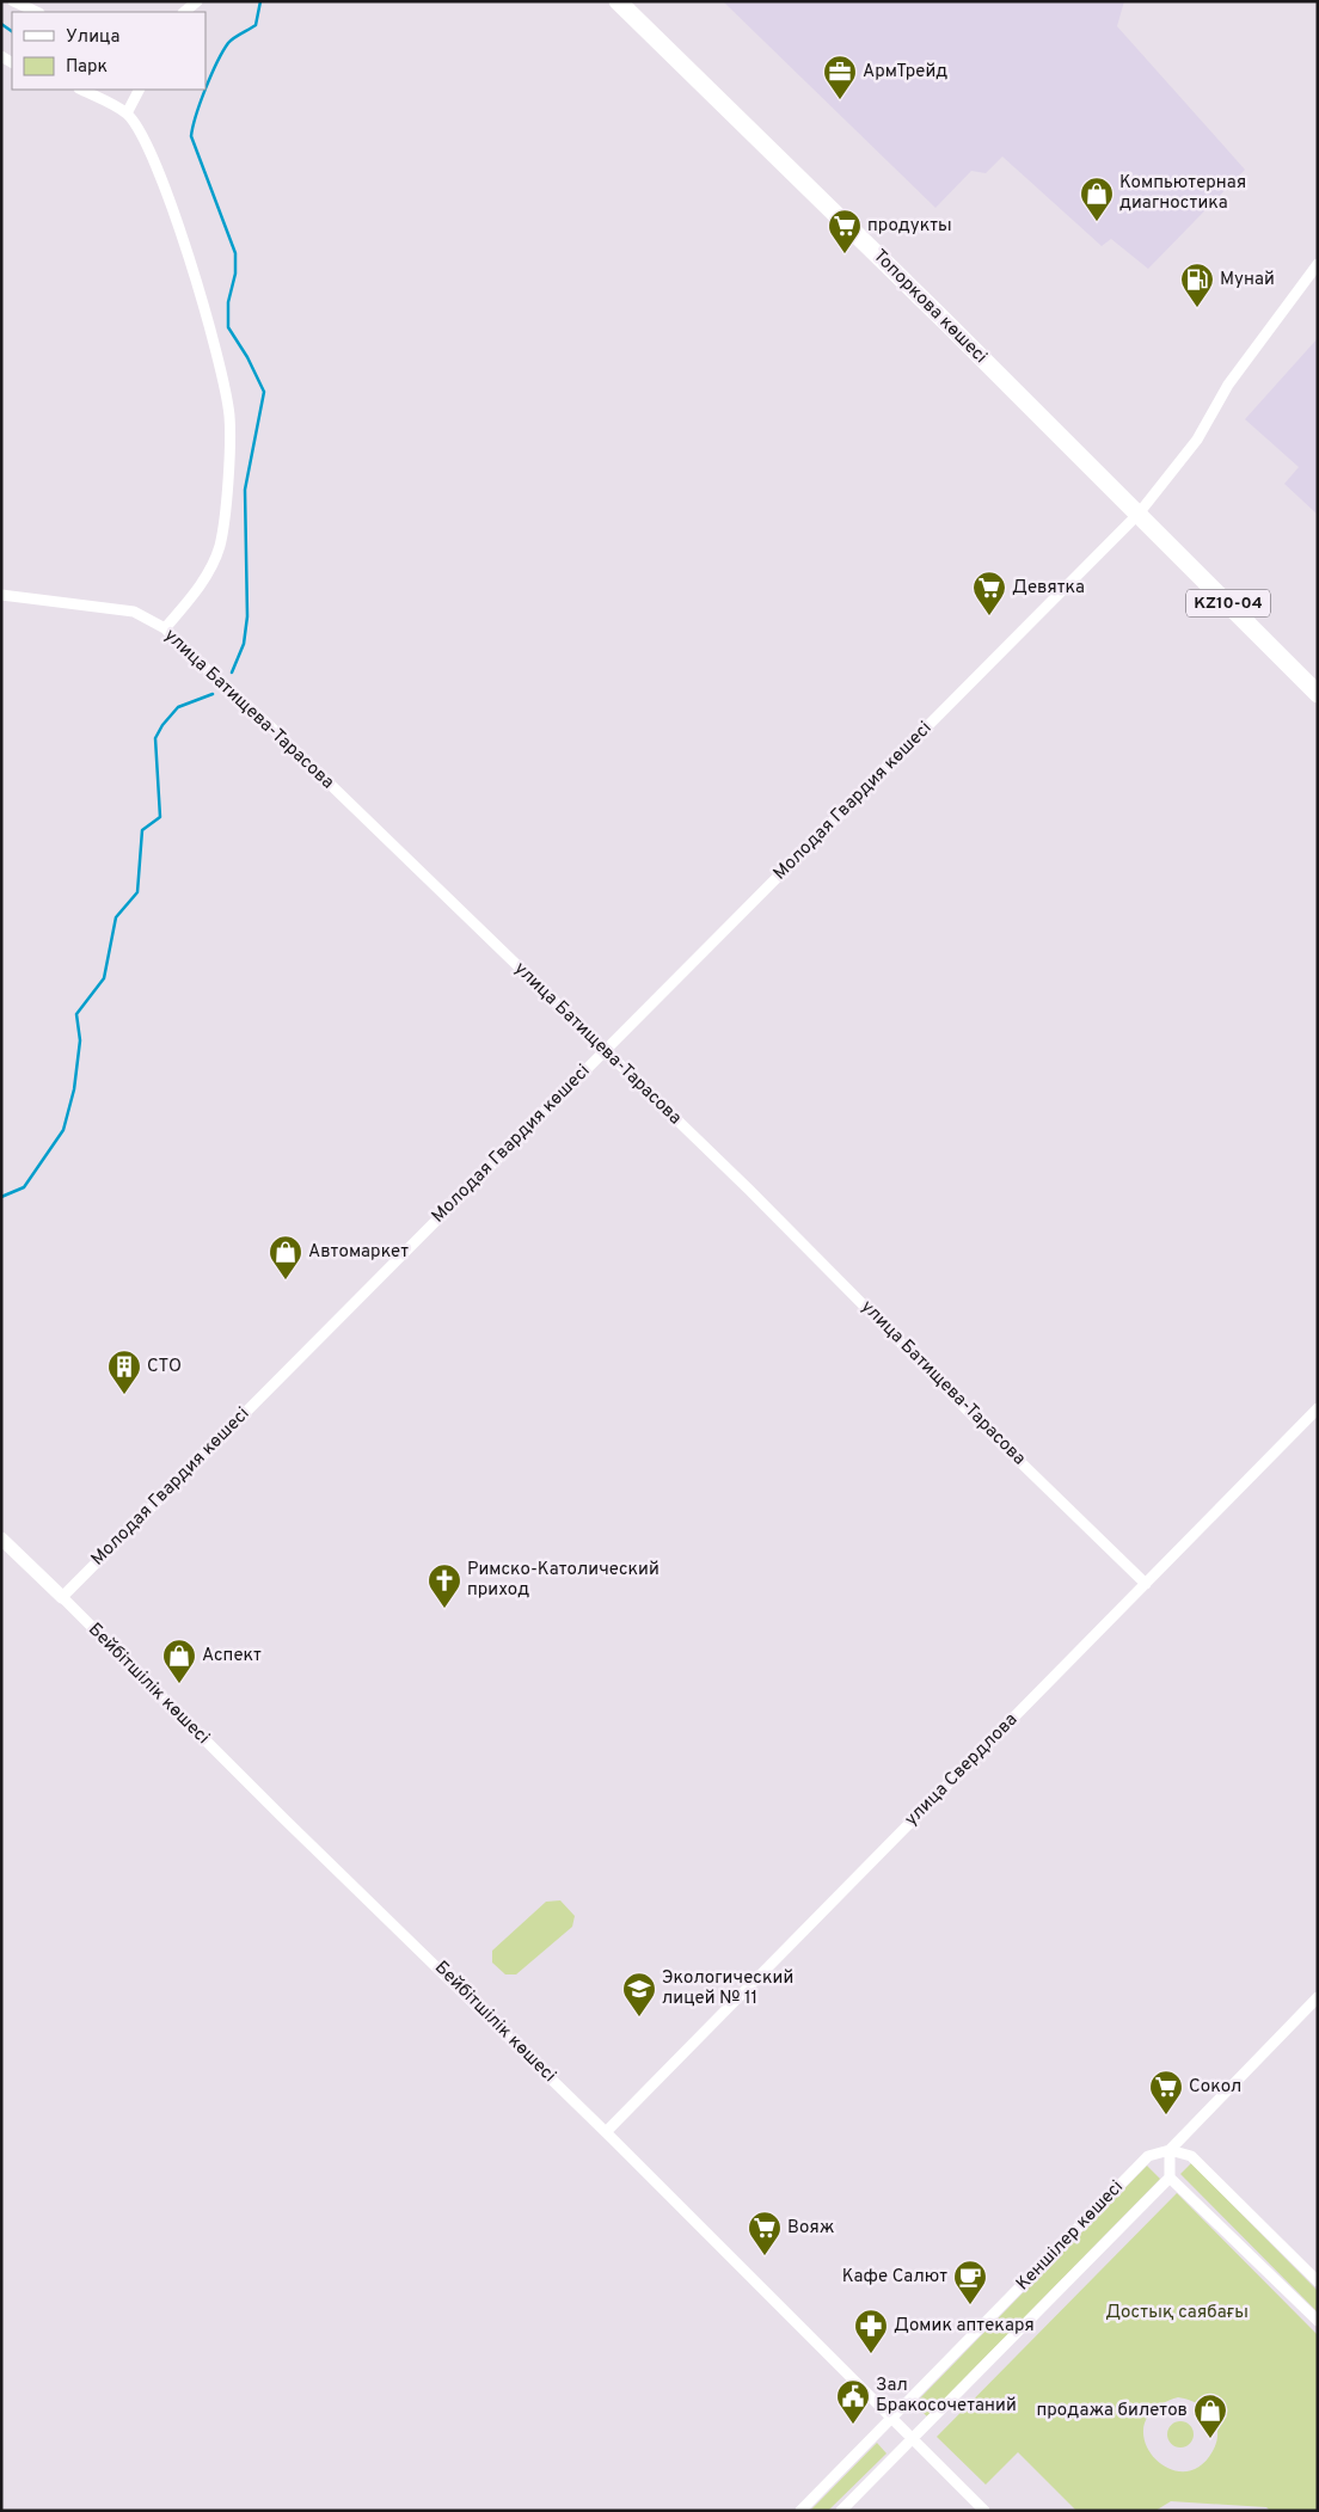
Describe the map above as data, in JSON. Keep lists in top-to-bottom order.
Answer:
{
  "streets": {
    "highway": ["Топоркова көшесі", "KZ10-04"],
    "street": [
      "улица Батищева-Тарасова",
      "Молодая Гвардия көшесі",
      "Бейбітшілік көшесі",
      "улица Свердлова",
      "Кеншілер көшесі"
    ]
  },
  "crossings": [
    ["Топоркова көшесі", "KZ10-04"],
    ["Топоркова көшесі", "Молодая Гвардия көшесі"],
    ["KZ10-04", "Молодая Гвардия көшесі"],
    ["улица Батищева-Тарасова", "Молодая Гвардия көшесі"],
    ["улица Батищева-Тарасова", "улица Свердлова"],
    ["Молодая Гвардия көшесі", "Бейбітшілік көшесі"],
    ["Бейбітшілік көшесі", "улица Свердлова"],
    ["Бейбітшілік көшесі", "Кеншілер көшесі"]
  ],
  "parks": ["Достық саябағы"],
  "places": {
    "office": ["АрмТрейд"],
    "shop": [
      "Компьютерная диагностика",
      "Автомаркет",
      "Аспект",
      "продажа билетов"
    ],
    "supermarket": [
      "продукты",
      "Девятка",
      "Сокол",
      "Вояж"
    ],
    "fuel station": ["Мунай"],
    "building": ["СТО"],
    "church": ["Римско-Католический приход"],
    "school or university": ["Экологический лицей № 11"],
    "cafe": ["Кафе Салют"],
    "pharmacy": ["Домик аптекаря"],
    "public building": ["Зал Бракосочетаний"]
  },
  "legend": ["Улица", "Парк"]
}
